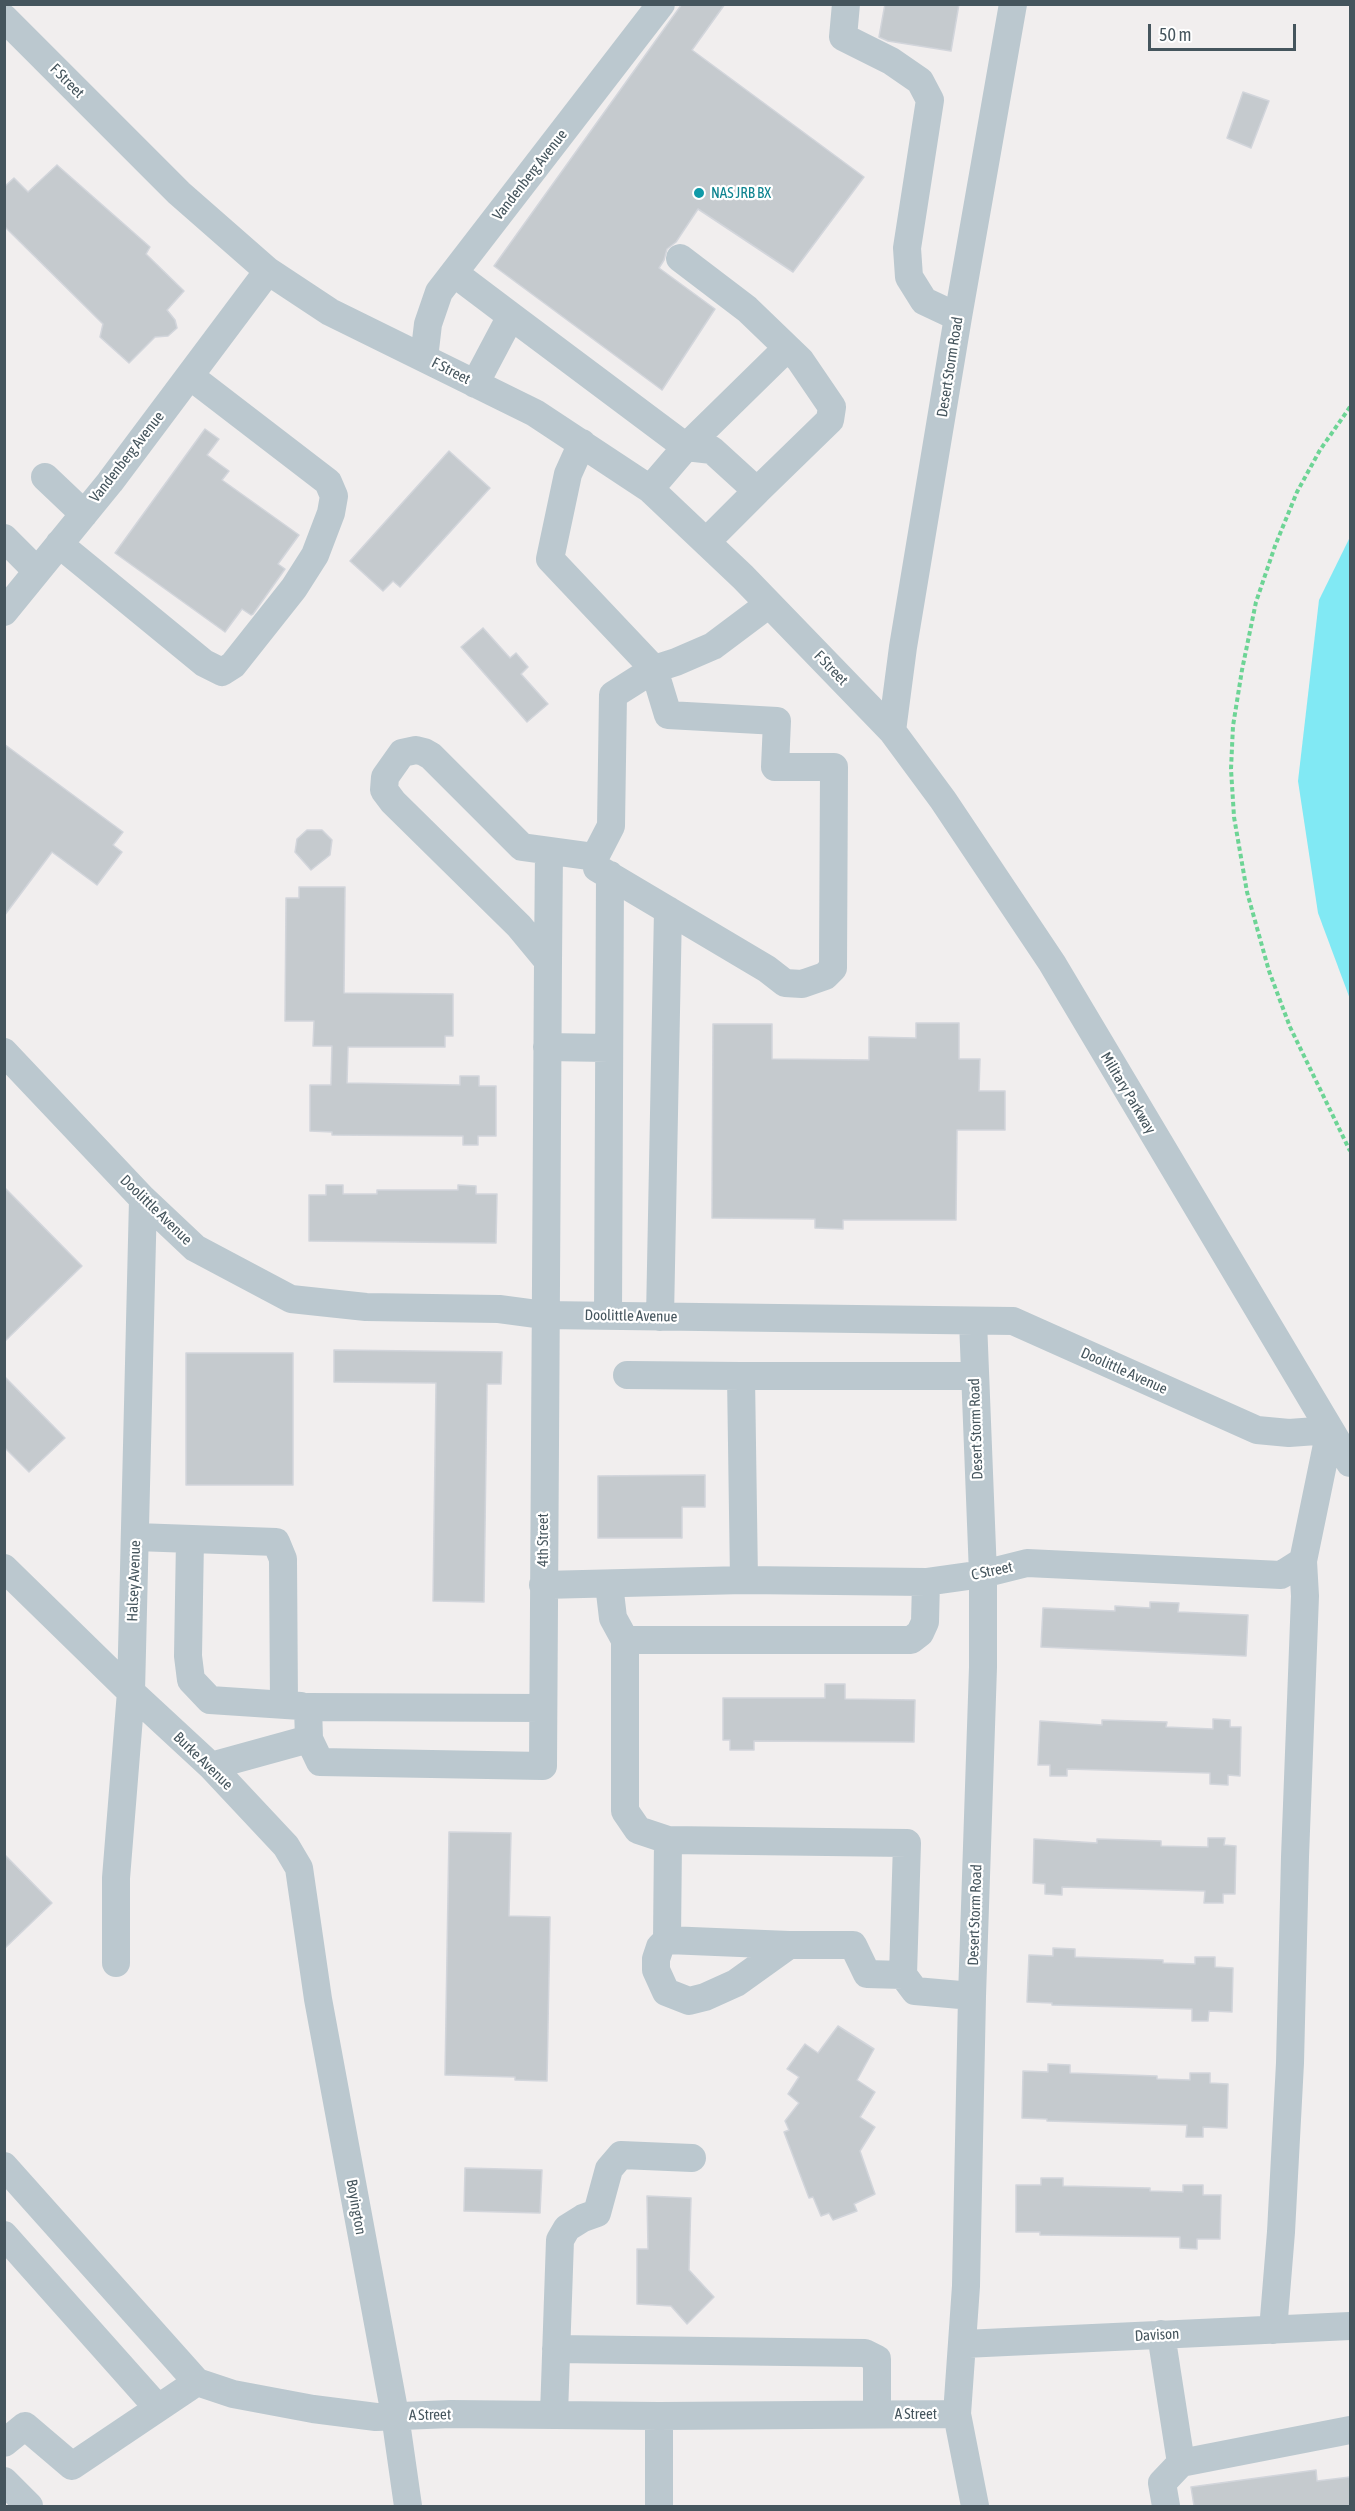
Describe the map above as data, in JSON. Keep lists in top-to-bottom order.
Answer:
{
  "streets": {
    "street": [
      "F Street",
      "Vandenberg Avenue",
      "Desert Storm Road",
      "Military Parkway",
      "Doolittle Avenue",
      "4th Street",
      "C Street",
      "Halsey Avenue",
      "Burke Avenue",
      "Boyington",
      "Davison",
      "A Street"
    ]
  },
  "crossings": [
    ["F Street", "Vandenberg Avenue"],
    ["F Street", "Desert Storm Road"],
    ["F Street", "Military Parkway"],
    ["Desert Storm Road", "Military Parkway"],
    ["Desert Storm Road", "Doolittle Avenue"],
    ["Desert Storm Road", "C Street"],
    ["Desert Storm Road", "Davison"],
    ["Desert Storm Road", "A Street"],
    ["Military Parkway", "Doolittle Avenue"],
    ["Doolittle Avenue", "4th Street"],
    ["Doolittle Avenue", "Halsey Avenue"],
    ["4th Street", "C Street"],
    ["Halsey Avenue", "Burke Avenue"],
    ["Burke Avenue", "Boyington"],
    ["Boyington", "A Street"]
  ],
  "places": ["NAS JRB BX"],
  "scale_bar": "50 m"
}
